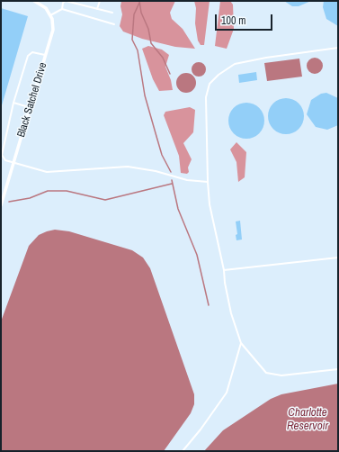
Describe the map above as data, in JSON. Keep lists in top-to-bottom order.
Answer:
{
  "streets": {
    "street": ["Black Satchel Drive"]
  },
  "water": ["Charlotte Reservoir"],
  "scale_bar": "100 m"
}
